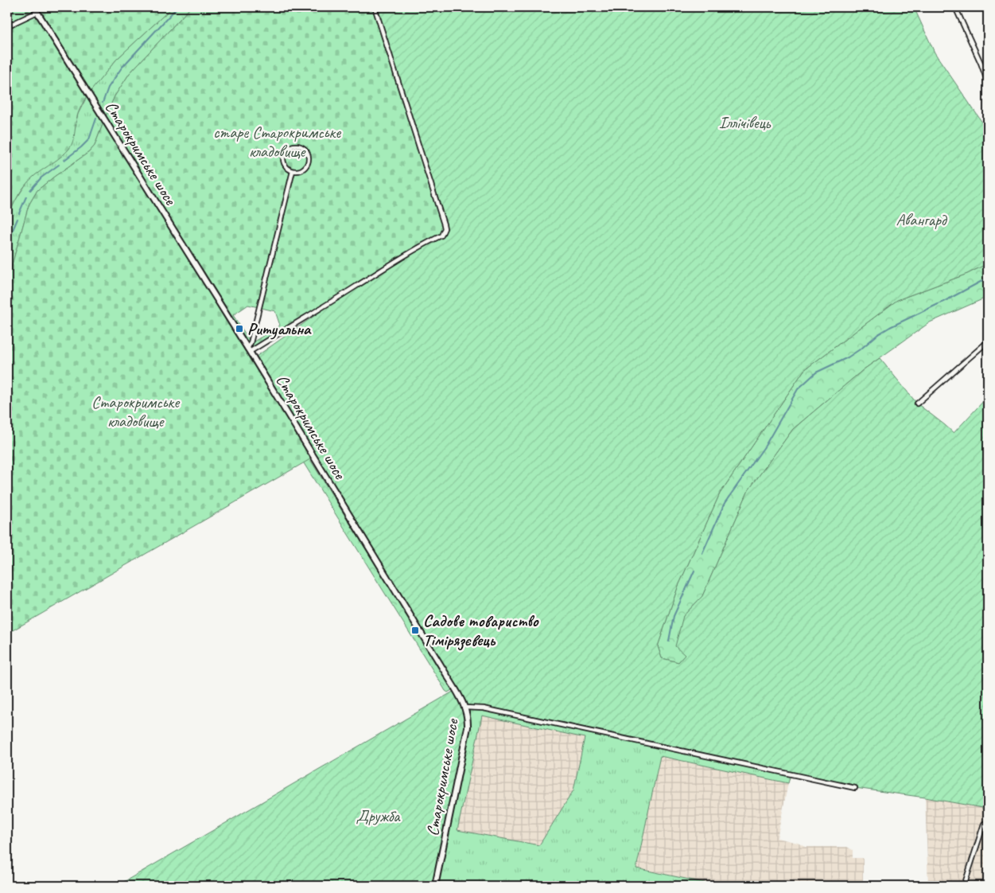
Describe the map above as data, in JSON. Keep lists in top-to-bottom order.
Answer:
{
  "streets": {
    "street": ["Старокримське шосе"]
  },
  "parks": [
    "Іллічівець",
    "старе Старокримське кладовище",
    "Авангард",
    "Старокримське кладовище",
    "Дружба"
  ],
  "places": {
    "transit": ["Ритуальна", "Садове товариство Тімірязєвець"]
  }
}
